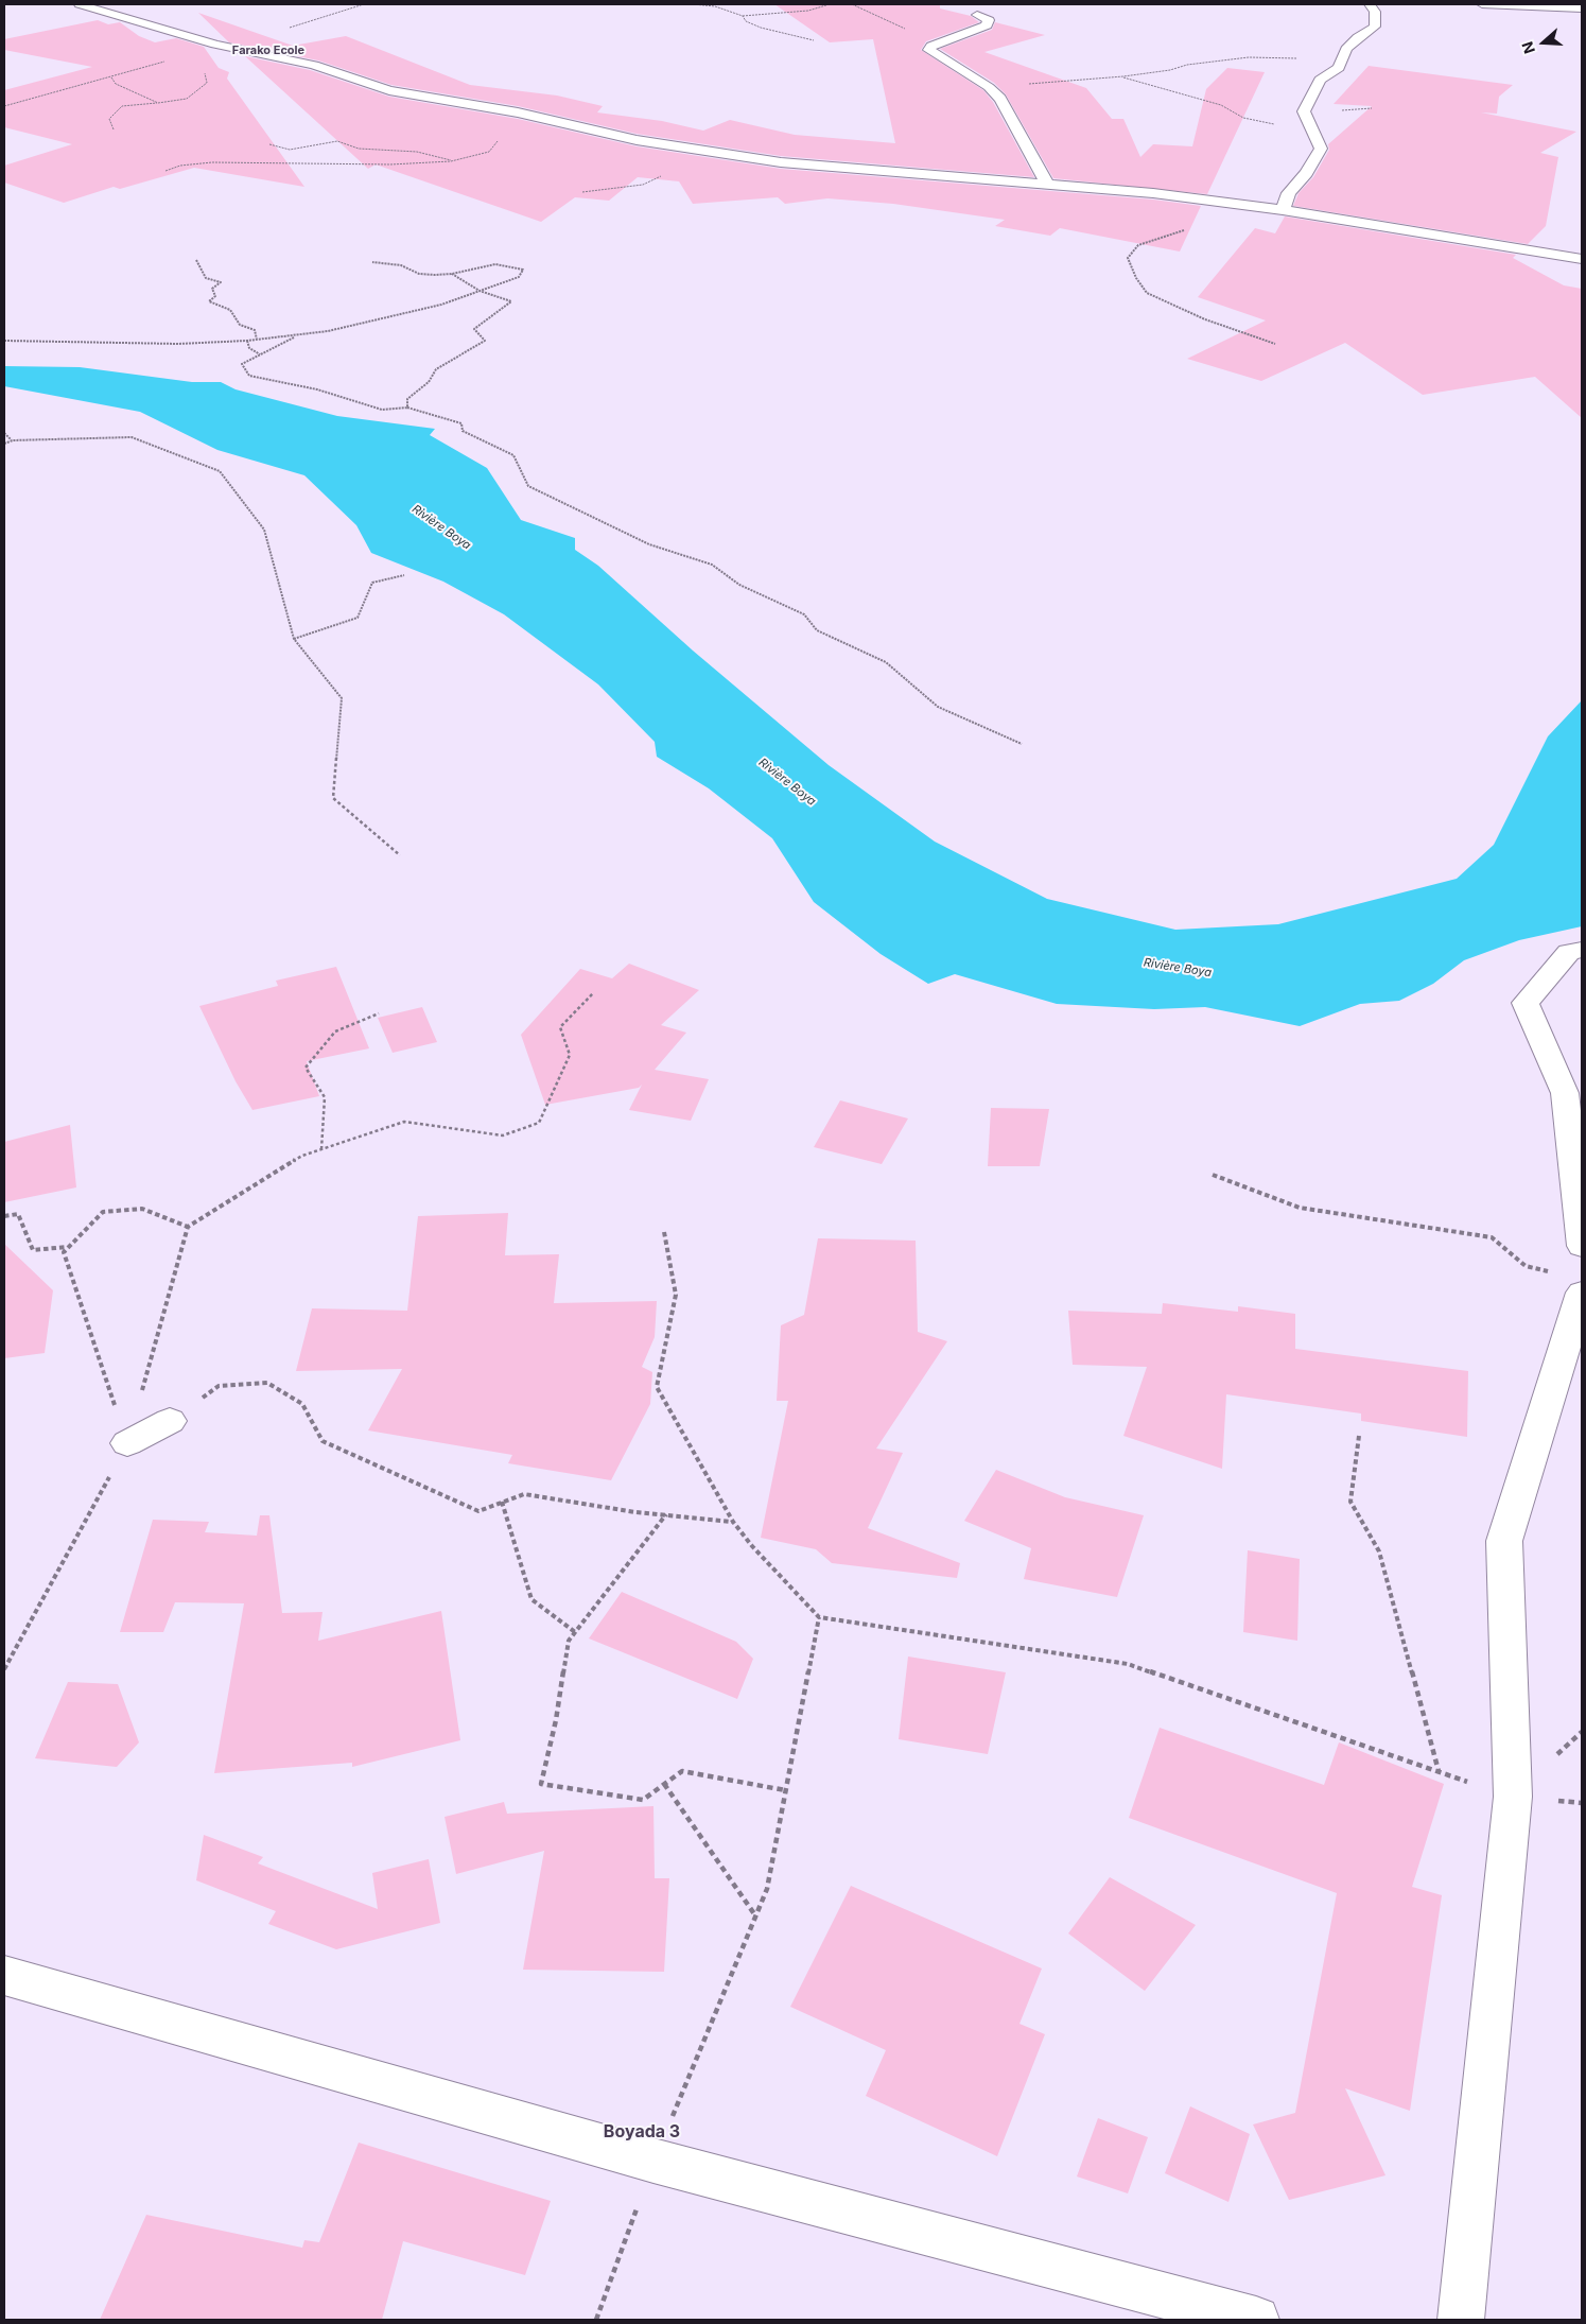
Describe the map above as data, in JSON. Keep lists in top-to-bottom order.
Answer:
{
  "districts": ["Farako Ecole", "Boyada 3"],
  "water": ["Rivière Boya"],
  "north": "left"
}
